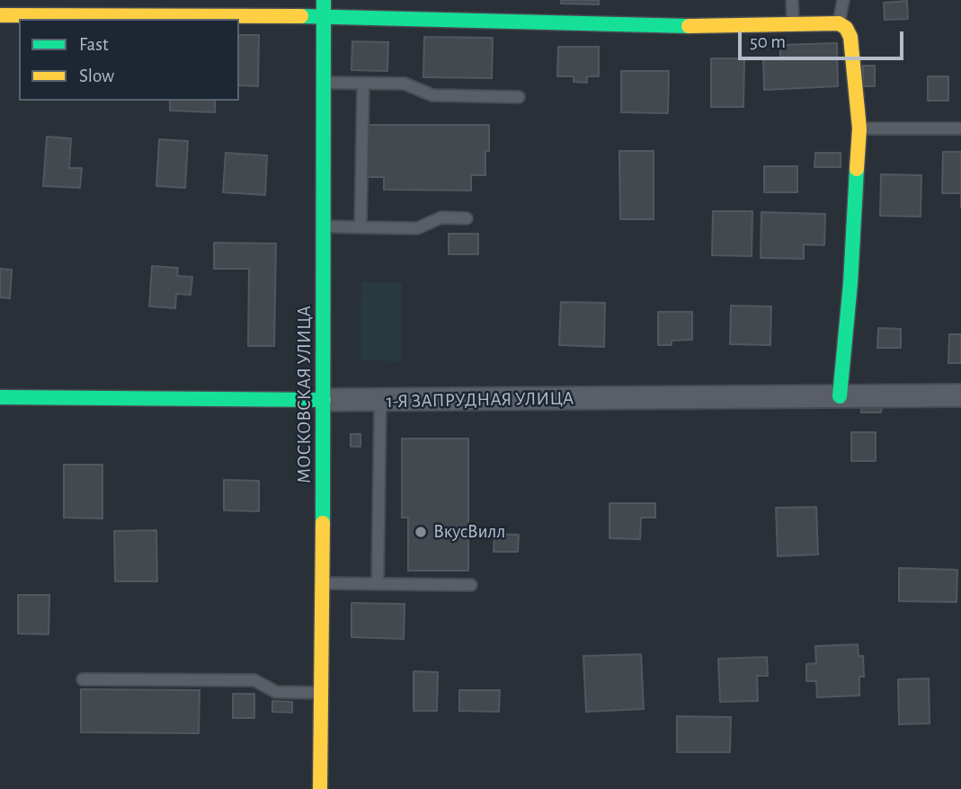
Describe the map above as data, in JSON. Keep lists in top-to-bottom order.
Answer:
{
  "streets": {
    "street": ["МОСКОВСКАЯ УЛИЦА", "1-Я ЗАПРУДНАЯ УЛИЦА"]
  },
  "crossings": [
    ["МОСКОВСКАЯ УЛИЦА", "1-Я ЗАПРУДНАЯ УЛИЦА"]
  ],
  "places": ["ВкусВилл"],
  "legend": ["Fast", "Slow"],
  "scale_bar": "50 m"
}
